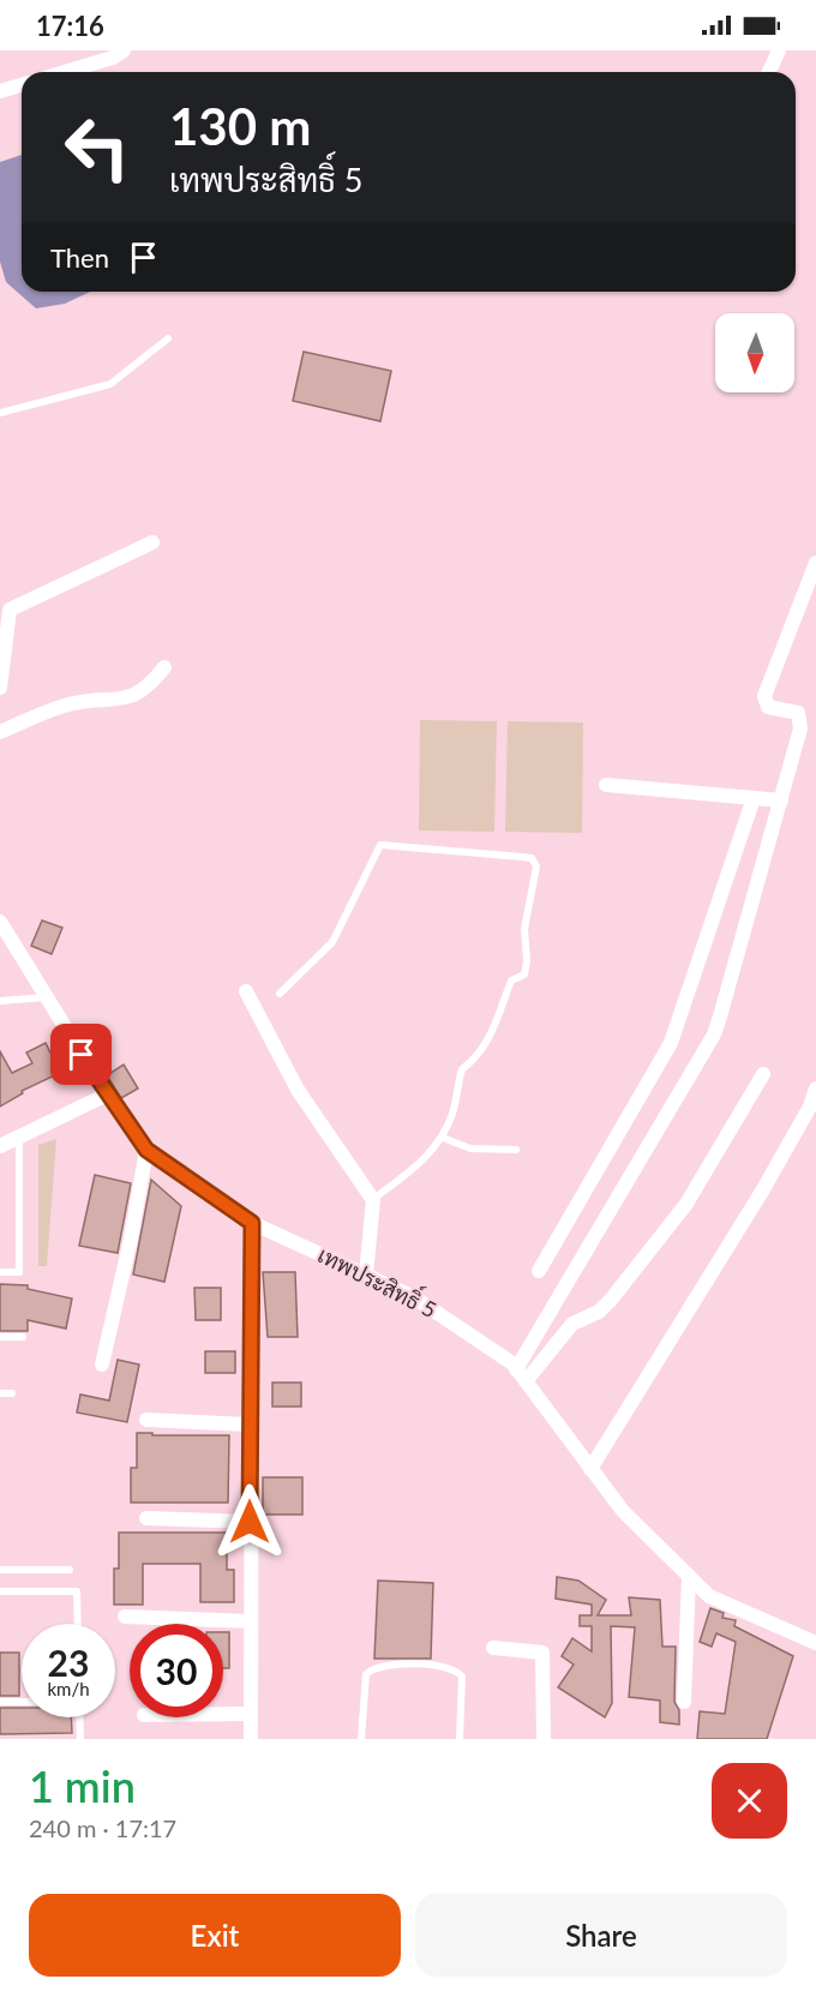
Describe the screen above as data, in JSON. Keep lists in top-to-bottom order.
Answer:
{
  "streets": {
    "street": ["เทพประสิทธิ์ 5"]
  },
  "north": "bottom",
  "page": {
    "status": "17:16",
    "turn": ["130 m", "เทพประสิทธิ์ 5"],
    "then": "Then",
    "speed": "23 km/h",
    "limit": "30",
    "heading": ["1 min", "240 m · 17:17"],
    "buttons": ["Exit", "Share"]
  }
}
